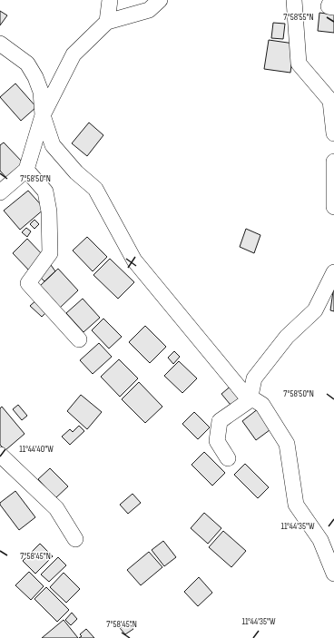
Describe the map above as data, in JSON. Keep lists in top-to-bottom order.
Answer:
{
  "coordinates": [
    "7°58'55\"N",
    "7°58'50\"N",
    "11°44'40\"W",
    "11°44'35\"W",
    "7°58'45\"N"
  ]
}
